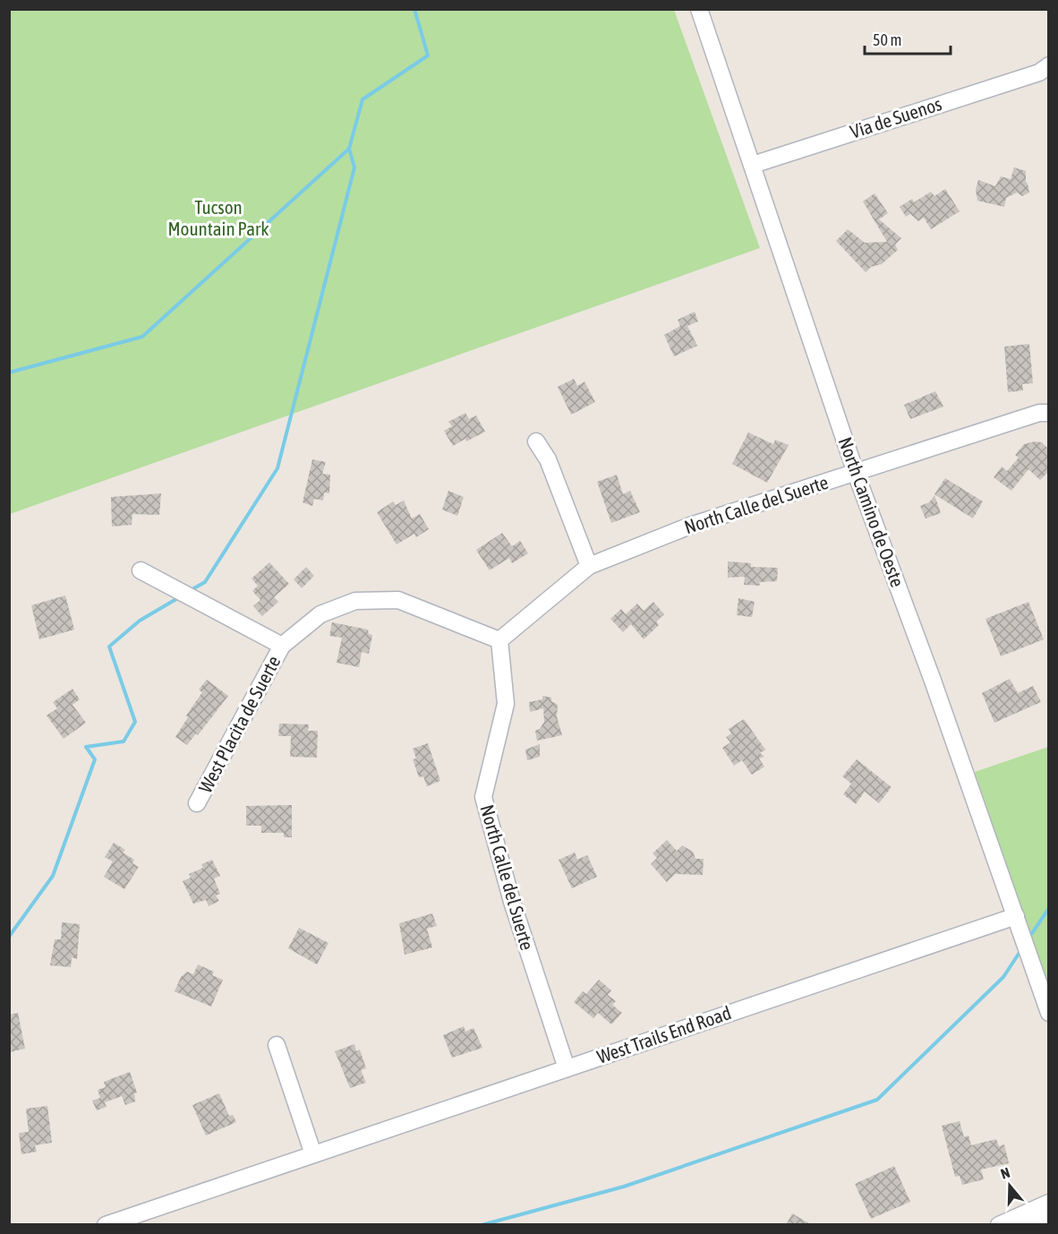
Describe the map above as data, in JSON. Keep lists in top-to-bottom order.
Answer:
{
  "streets": {
    "street": [
      "Via de Suenos",
      "North Calle del Suerte",
      "North Camino de Oeste",
      "West Placita de Suerte",
      "West Trails End Road"
    ]
  },
  "crossings": [
    ["Via de Suenos", "North Camino de Oeste"],
    ["North Calle del Suerte", "North Camino de Oeste"],
    ["North Calle del Suerte", "West Placita de Suerte"],
    ["North Calle del Suerte", "West Trails End Road"],
    ["North Camino de Oeste", "West Trails End Road"]
  ],
  "parks": ["Tucson Mountain Park"],
  "scale_bar": "50 m",
  "north": "top"
}
